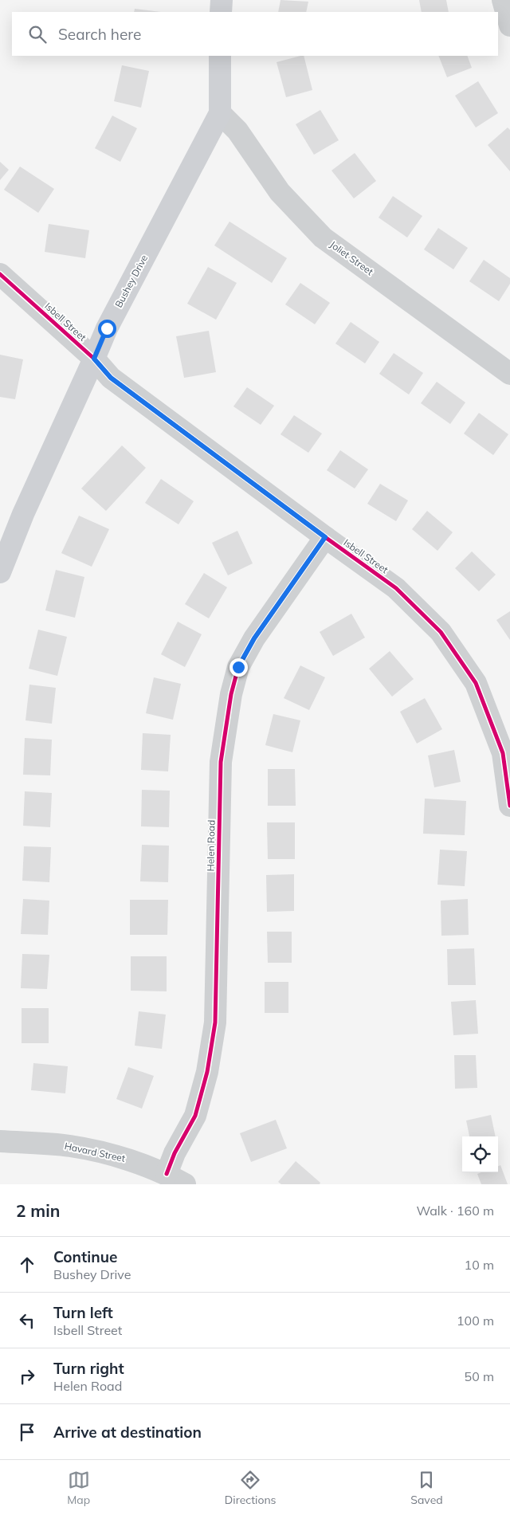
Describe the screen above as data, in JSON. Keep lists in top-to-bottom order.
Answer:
{
  "streets": {
    "street": [
      "Joliet Street",
      "Bushey Drive",
      "Isbell Street",
      "Helen Road",
      "Havard Street"
    ]
  },
  "crossings": [
    ["Joliet Street", "Bushey Drive"],
    ["Bushey Drive", "Isbell Street"],
    ["Isbell Street", "Helen Road"],
    ["Helen Road", "Havard Street"]
  ],
  "page": {
    "search": "Search here",
    "heading": ["2 min", "Walk · 160 m"],
    "list": [
      ["Continue", "Bushey Drive", "10 m"],
      ["Turn left", "Isbell Street", "100 m"],
      ["Turn right", "Helen Road", "50 m"],
      "Arrive at destination"
    ],
    "nav": ["Map", "Directions", "Saved"]
  }
}
